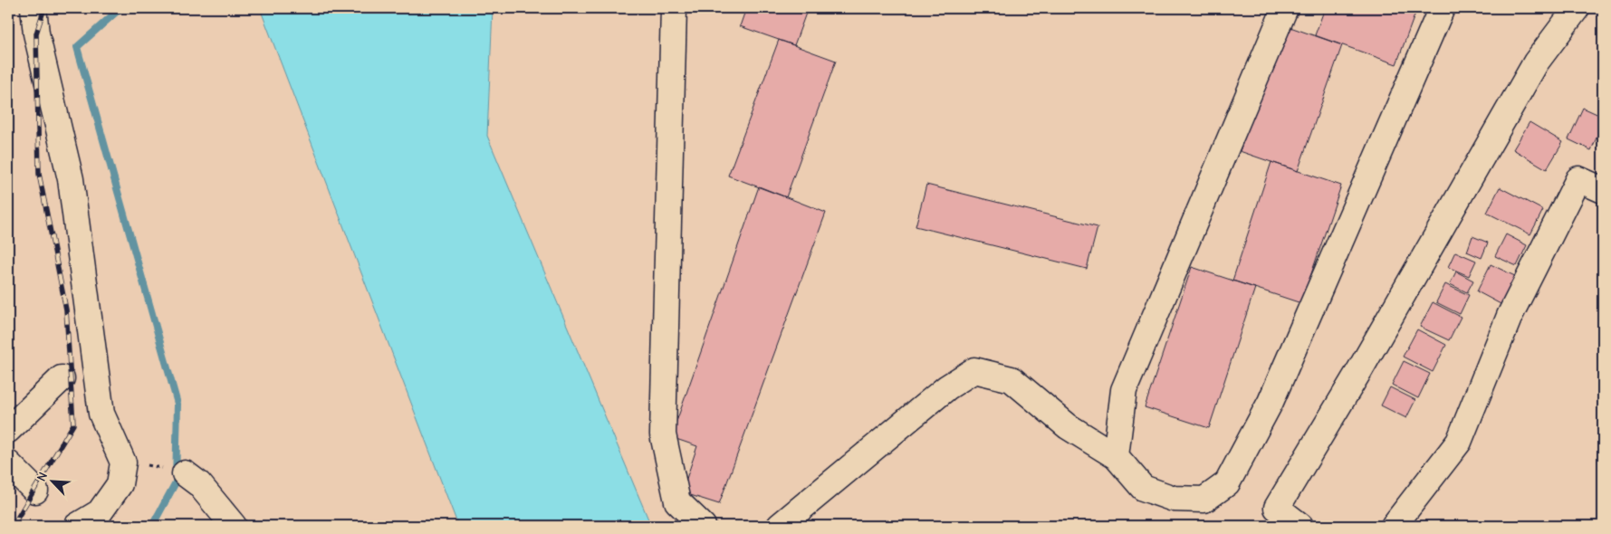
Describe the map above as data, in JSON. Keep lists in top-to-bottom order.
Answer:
{
  "north": "top left"
}
